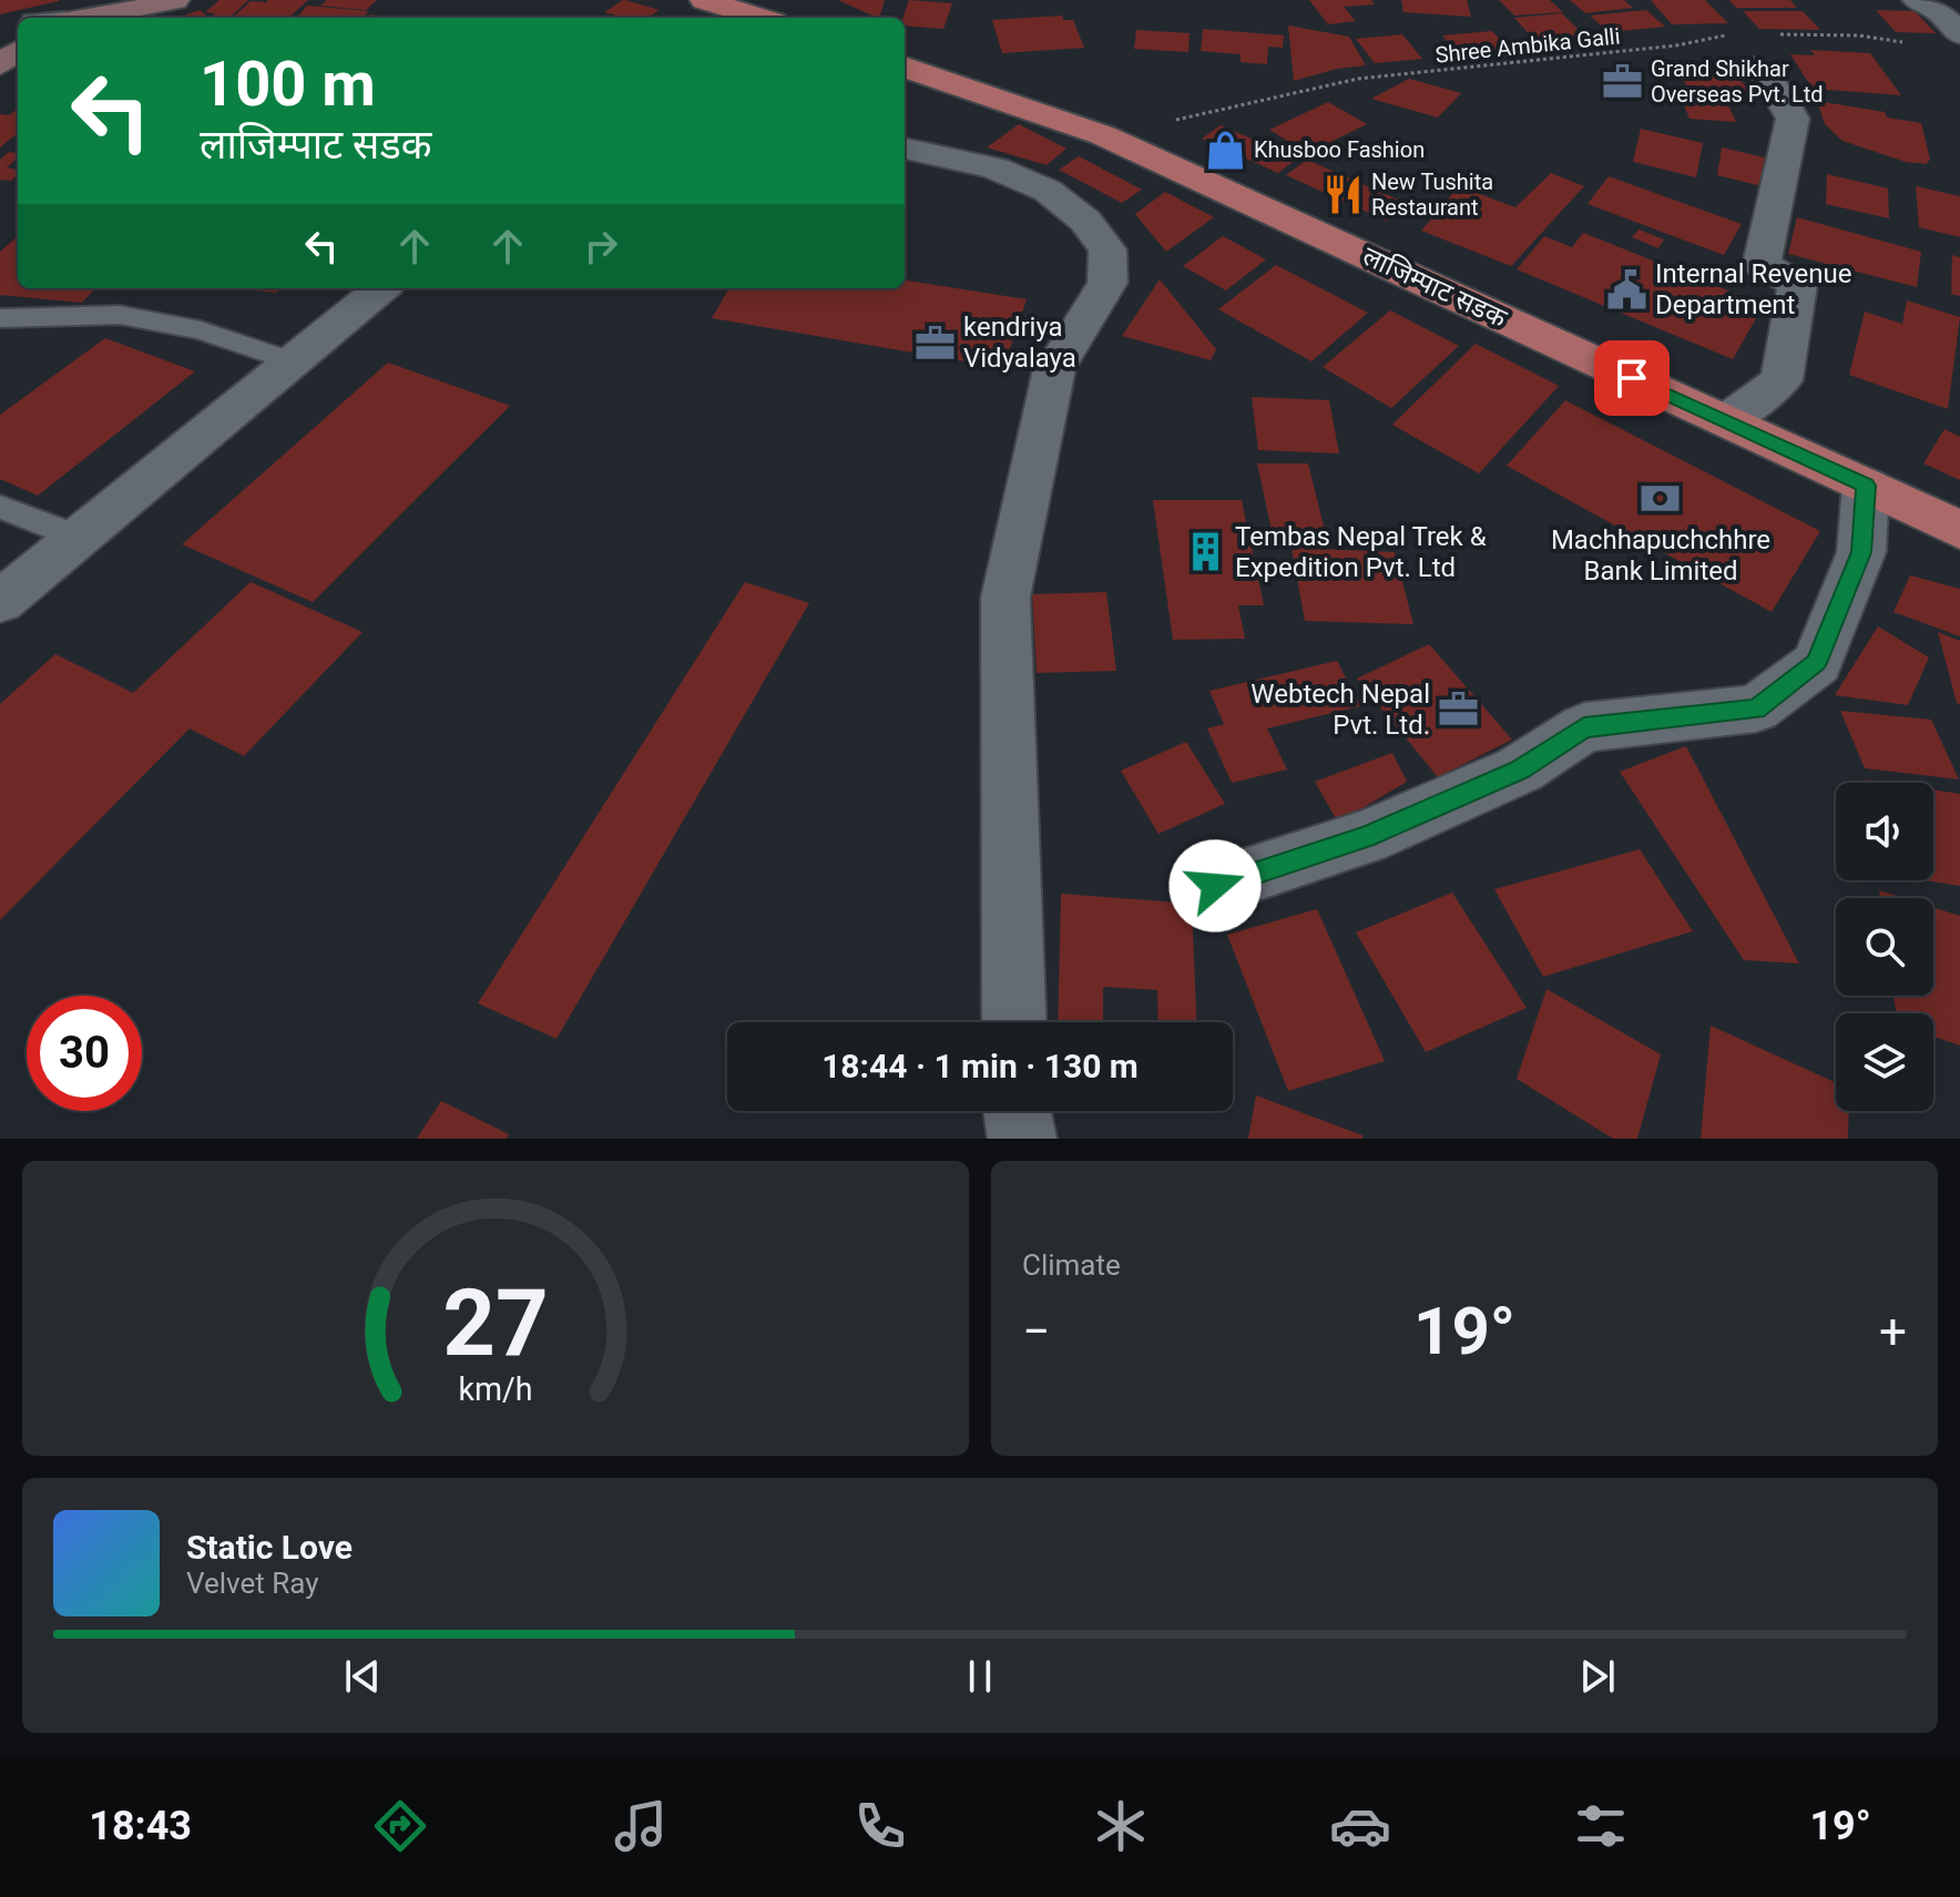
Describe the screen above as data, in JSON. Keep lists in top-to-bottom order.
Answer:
{
  "streets": {
    "main road": ["लाजिम्पाट सडक"],
    "path": ["Shree Ambika Galli"]
  },
  "crossings": [
    ["Shree Ambika Galli", "लाजिम्पाट सडक"]
  ],
  "places": {
    "office": ["Grand Shikhar Overseas Pvt. Ltd", "kendriya Vidyalaya", "Webtech Nepal Pvt. Ltd."],
    "shop": ["Khusboo Fashion"],
    "restaurant": ["New Tushita Restaurant"],
    "public building": ["Internal Revenue Department"],
    "bank": ["Machhapuchchhre Bank Limited"],
    "building": ["Tembas Nepal Trek & Expedition Pvt. Ltd"]
  },
  "page": {
    "turn": ["100 m", "लाजिम्पाट सडक"],
    "limit": "30",
    "trip": "18:44 · 1 min · 130 m",
    "tile": "Climate",
    "heat": ["−", "19°", "+"],
    "song": ["Static Love", "Velvet Ray"],
    "tabs": ["18:43", "19°"],
    "gauge": ["27", "km/h"]
  }
}
